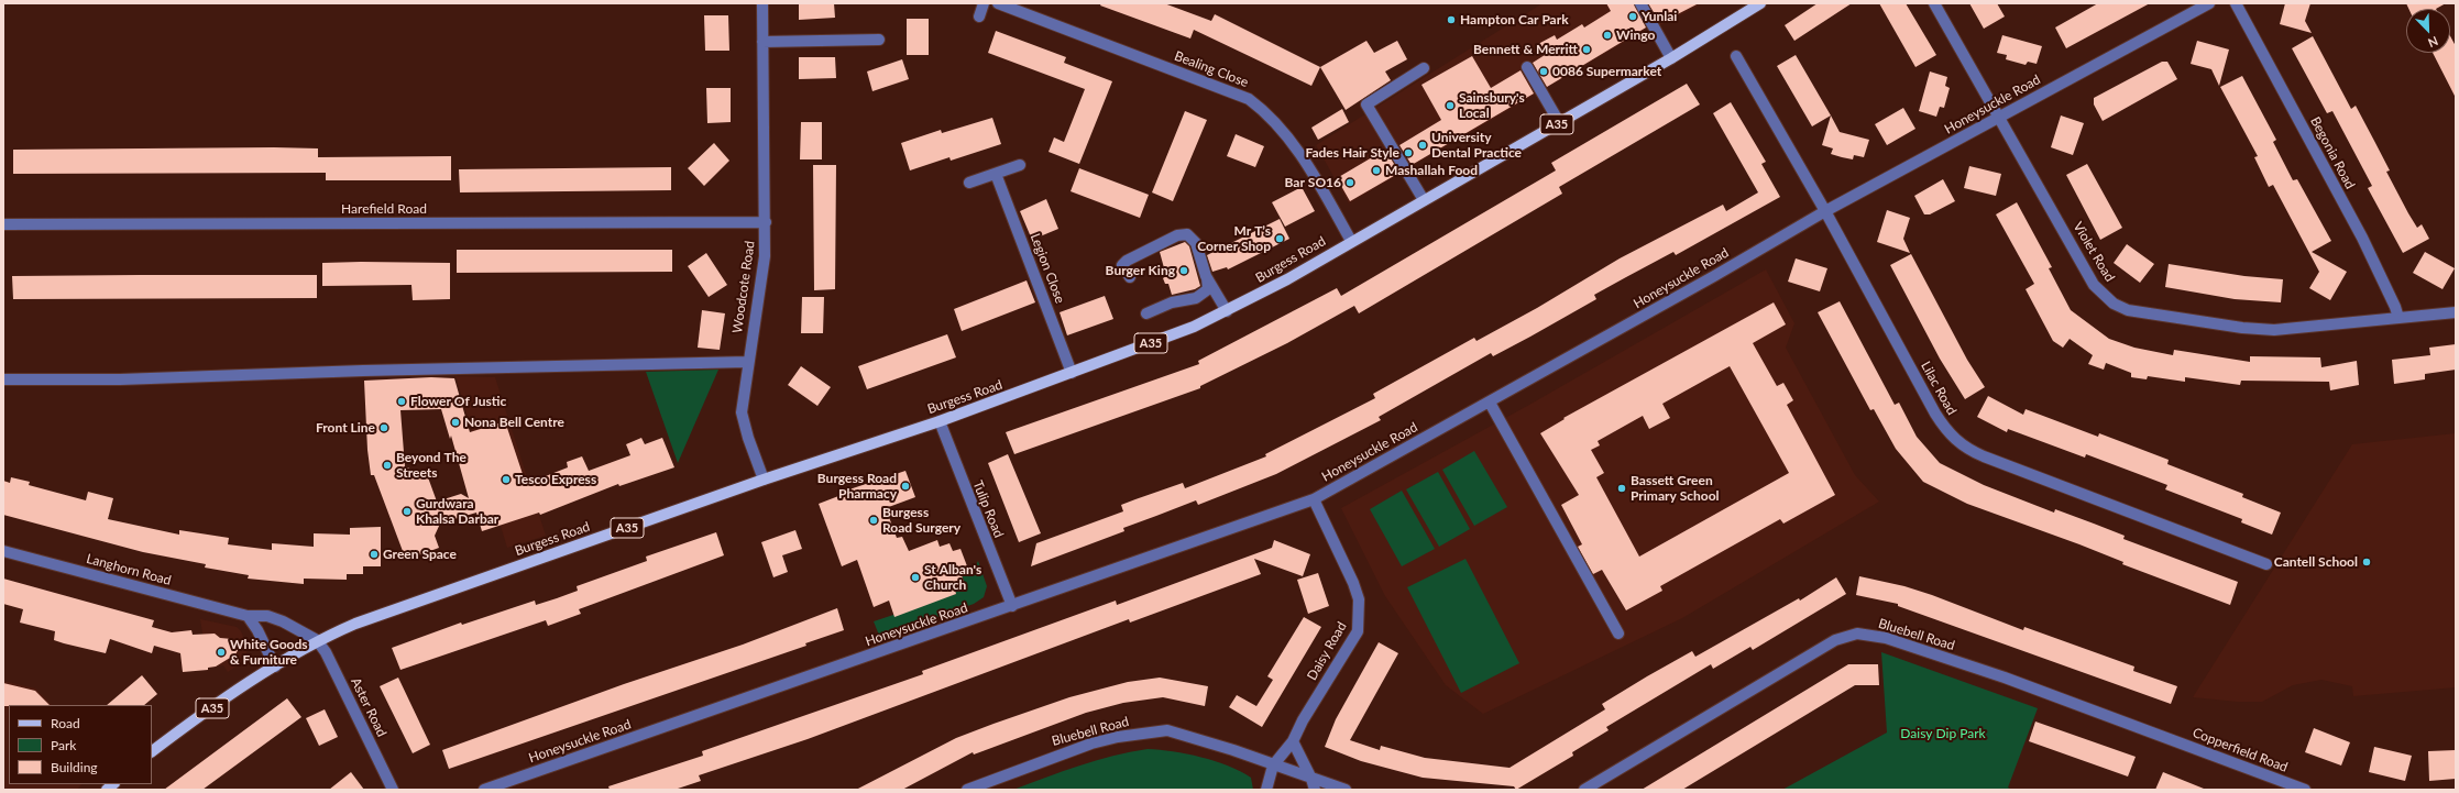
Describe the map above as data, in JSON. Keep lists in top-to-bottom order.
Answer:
{
  "streets": {
    "main road": ["A35", "Burgess Road"],
    "street": [
      "Bealing Close",
      "Honeysuckle Road",
      "Begonia Road",
      "Harefield Road",
      "Violet Road",
      "Legion Close",
      "Woodcote Road",
      "Lilac Road",
      "Tulip Road",
      "Langhorn Road",
      "Bluebell Road",
      "Daisy Road",
      "Aster Road",
      "Copperfield Road"
    ]
  },
  "crossings": [
    ["Bealing Close", "Burgess Road"],
    ["Honeysuckle Road", "Violet Road"],
    ["Honeysuckle Road", "Lilac Road"],
    ["Honeysuckle Road", "Tulip Road"],
    ["Honeysuckle Road", "Daisy Road"],
    ["Begonia Road", "Violet Road"],
    ["Harefield Road", "Woodcote Road"],
    ["Burgess Road", "Legion Close"],
    ["Burgess Road", "Woodcote Road"],
    ["Burgess Road", "Tulip Road"],
    ["Burgess Road", "Langhorn Road"],
    ["Burgess Road", "Aster Road"],
    ["Langhorn Road", "Aster Road"],
    ["Bluebell Road", "Daisy Road"],
    ["Bluebell Road", "Copperfield Road"]
  ],
  "parks": ["Daisy Dip Park"],
  "places": [
    "Yunlai",
    "Hampton Car Park",
    "Wingo",
    "Bennett & Merritt",
    "0086 Supermarket",
    "Sainsbury's Local",
    "University Dental Practice",
    "Fades Hair Style",
    "Mashallah Food",
    "Bar SO16",
    "Mr T’s Corner Shop",
    "Burger King",
    "Flower Of Justic",
    "Nona Bell Centre",
    "Front Line",
    "Beyond The Streets",
    "Tesco Express",
    "Burgess Road Pharmacy",
    "Bassett Green Primary School",
    "Gurdwara Khalsa Darbar",
    "Burgess Road Surgery",
    "Green Space",
    "Cantell School",
    "St Alban's Church",
    "White Goods & Furniture"
  ],
  "legend": ["Road", "Park", "Building"],
  "north": "bottom right"
}
